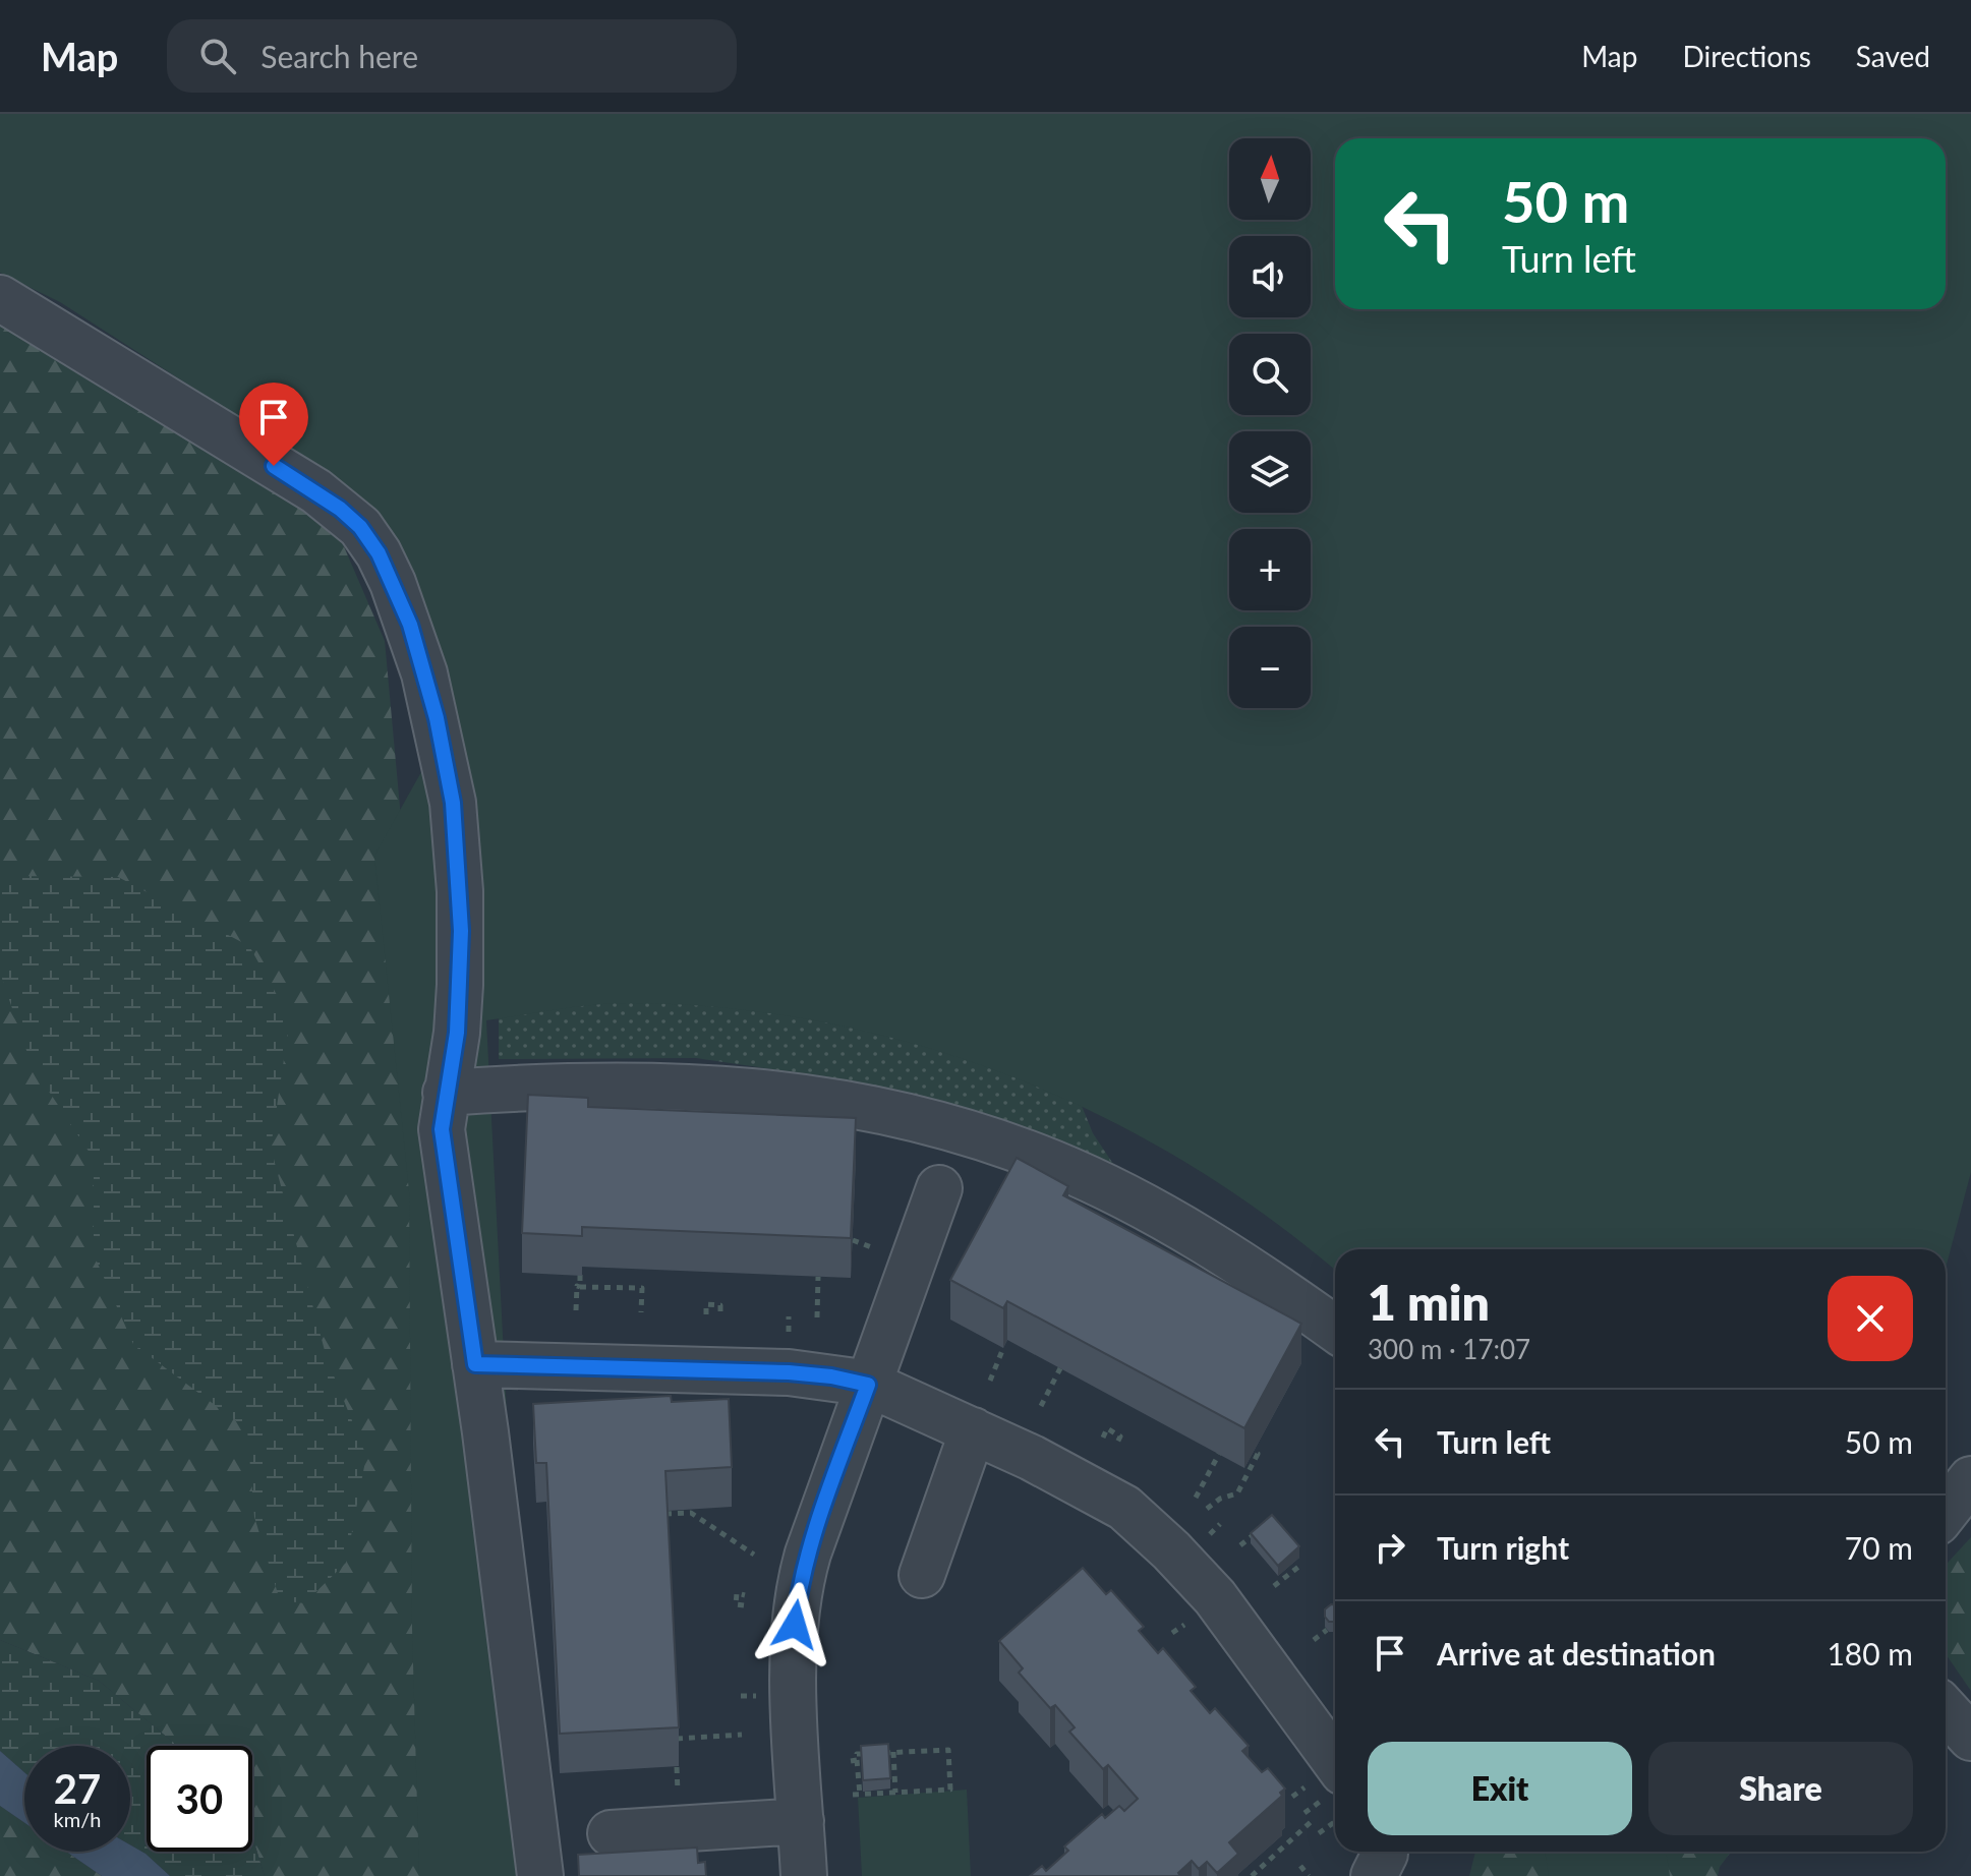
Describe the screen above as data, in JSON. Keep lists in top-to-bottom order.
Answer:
{
  "north": "top",
  "page": {
    "header": "Map",
    "search": "Search here",
    "nav": ["Map", "Directions", "Saved"],
    "map_buttons": ["+", "−"],
    "turn": ["50 m", "Turn left"],
    "heading": ["1 min", "300 m · 17:07"],
    "list": [
      {
        "name": "Turn left",
        "value": "50 m"
      },
      {
        "name": "Turn right",
        "value": "70 m"
      },
      {
        "name": "Arrive at destination",
        "value": "180 m"
      }
    ],
    "buttons": ["Exit", "Share"],
    "speed": "27 km/h",
    "limit": "30"
  }
}
